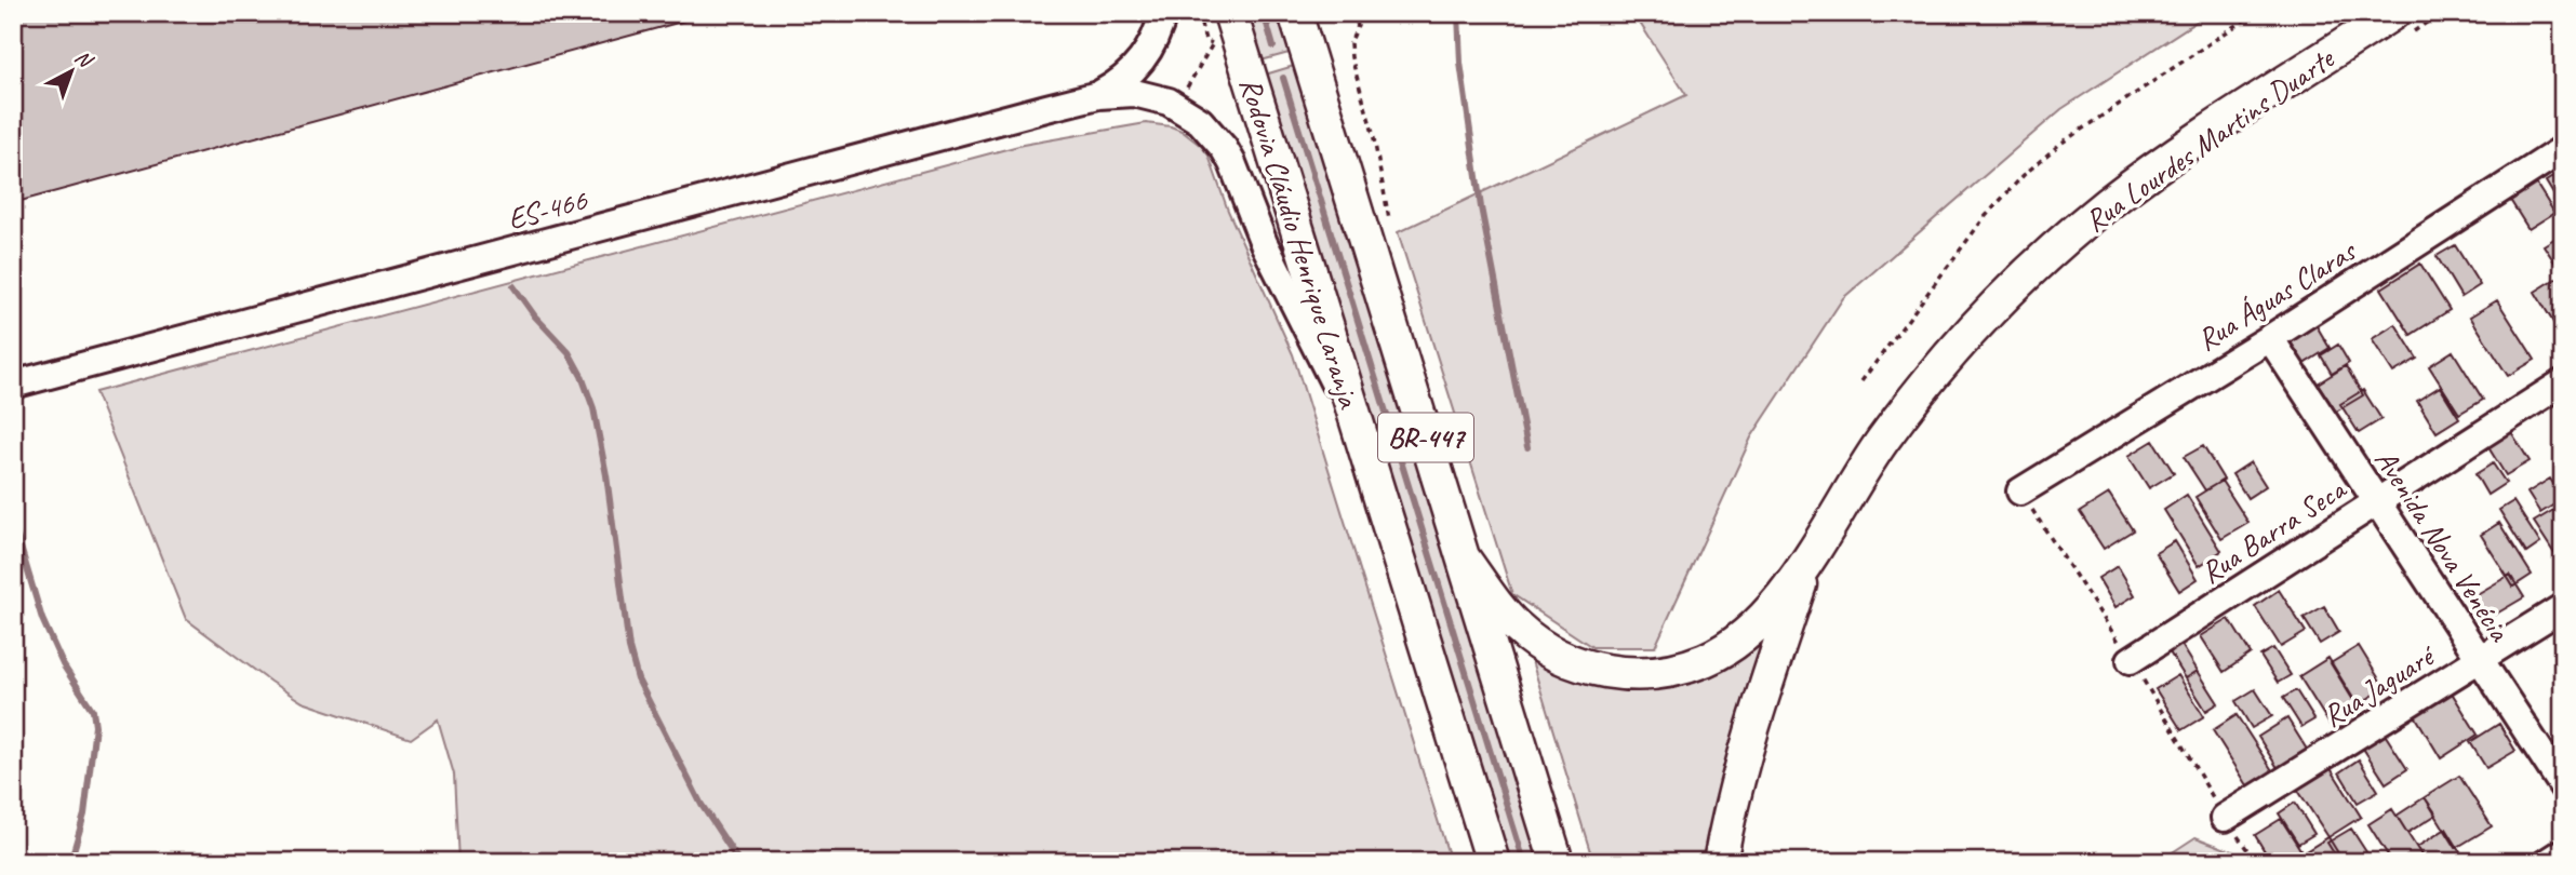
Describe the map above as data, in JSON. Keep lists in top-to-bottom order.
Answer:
{
  "streets": {
    "main road": ["Rua Lourdes Martins Duarte", "Rodovia Cláudio Henrique Laranja", "BR-447"],
    "street": [
      "ES-466",
      "Rua Águas Claras",
      "Rua Barra Seca",
      "Avenida Nova Venécia",
      "Rua Jaguaré"
    ]
  },
  "crossings": [
    ["ES-466", "Rodovia Cláudio Henrique Laranja"],
    ["Rua Águas Claras", "Avenida Nova Venécia"],
    ["Rua Barra Seca", "Avenida Nova Venécia"],
    ["Avenida Nova Venécia", "Rua Jaguaré"]
  ],
  "north": "top right"
}
